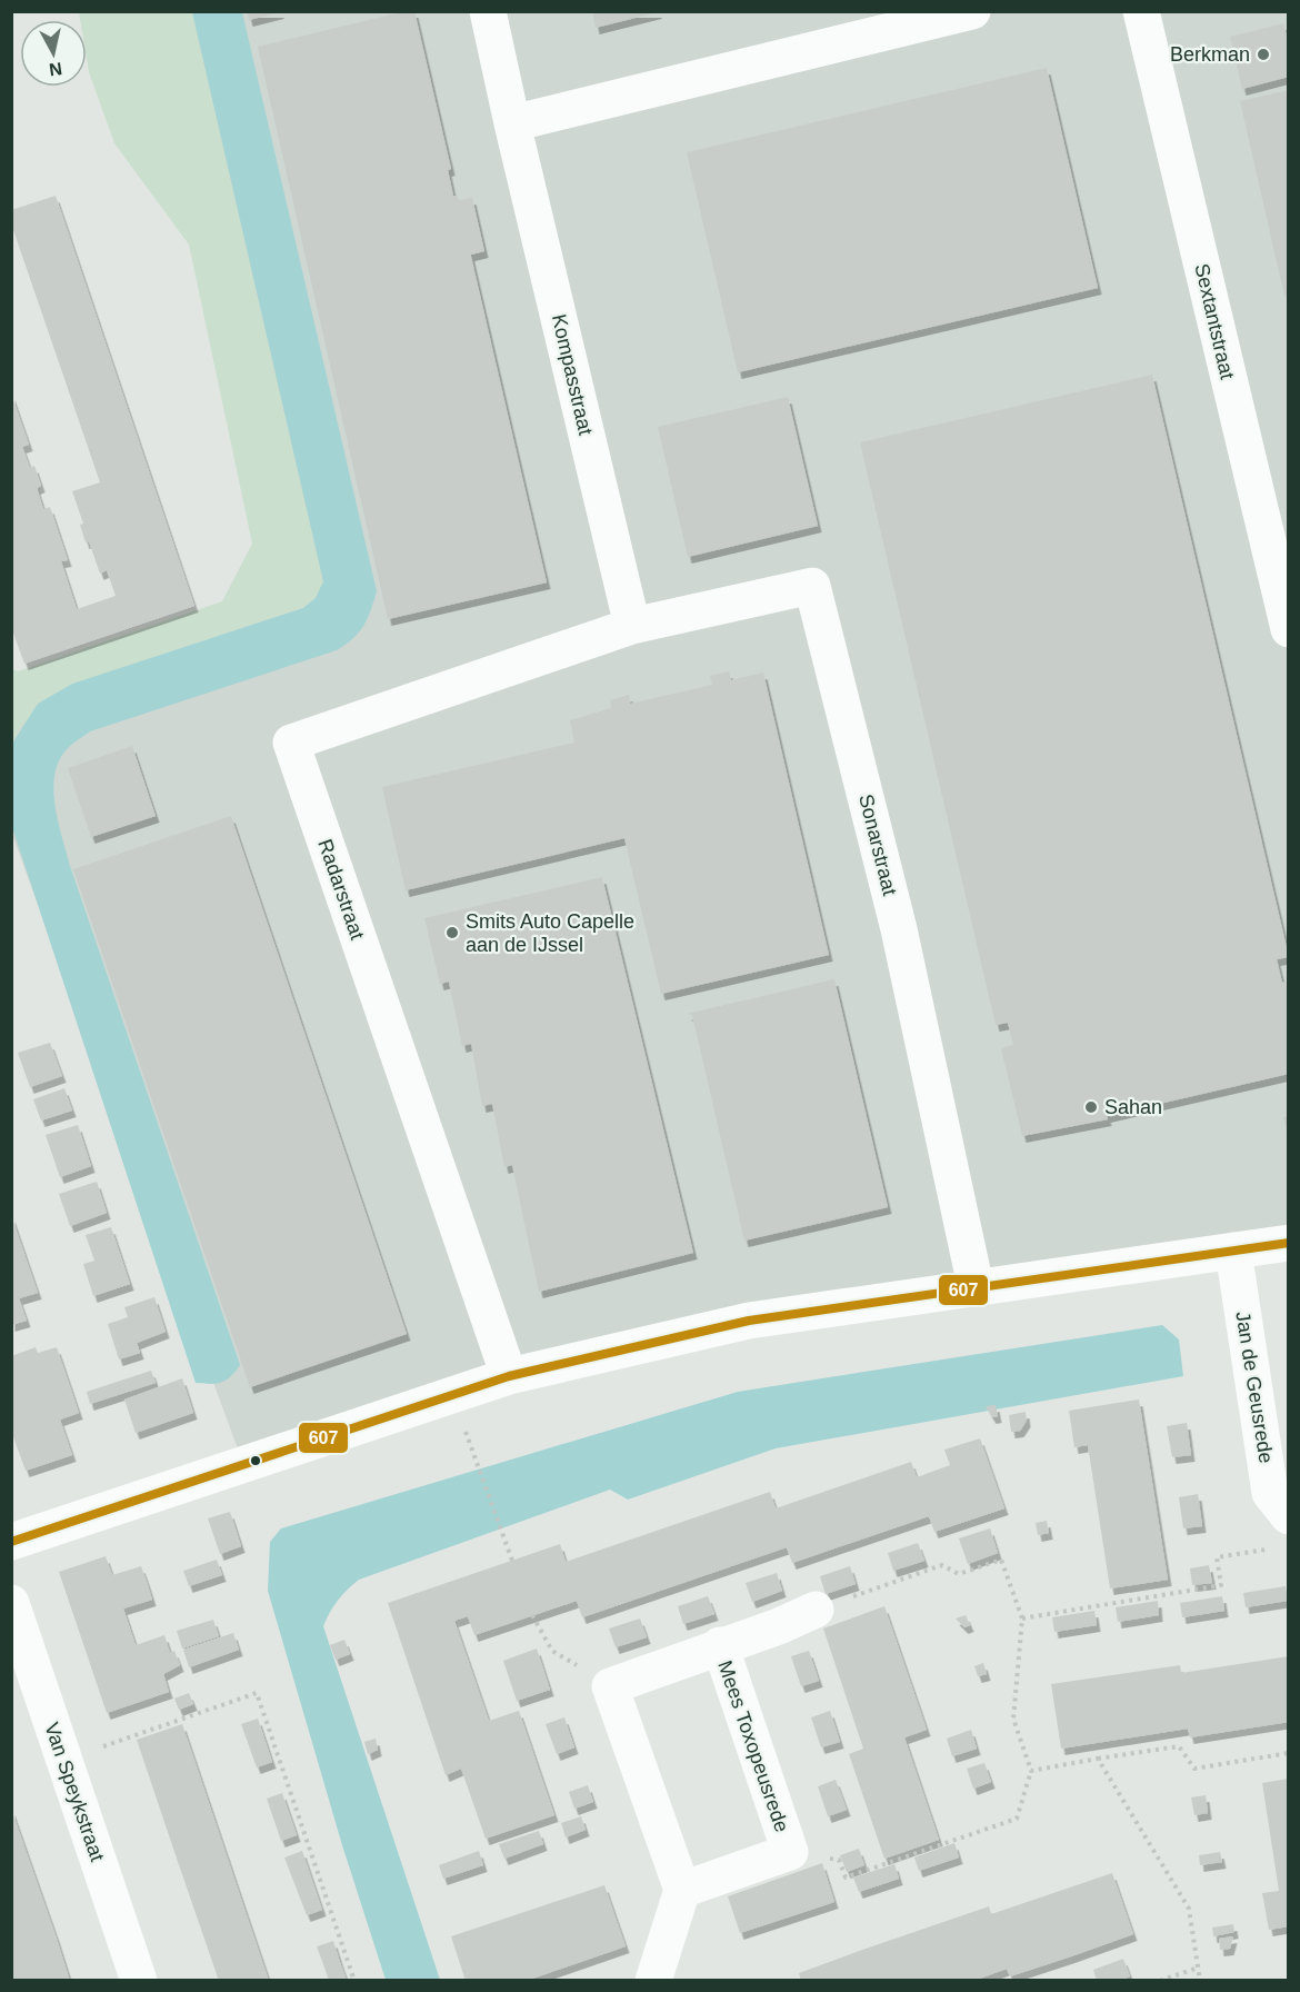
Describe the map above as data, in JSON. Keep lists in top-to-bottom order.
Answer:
{
  "streets": {
    "street": [
      "Sextantstraat",
      "Kompasstraat",
      "Sonarstraat",
      "Radarstraat",
      "Jan de Geusrede",
      "Mees Toxopeusrede",
      "Van Speykstraat"
    ]
  },
  "crossings": [
    ["Kompasstraat", "Sonarstraat"],
    ["Kompasstraat", "Radarstraat"],
    ["Sonarstraat", "Radarstraat"]
  ],
  "places": ["Berkman", "Smits Auto Capelle aan de IJssel", "Sahan"],
  "lines": ["transit line 607"],
  "north": "bottom"
}
